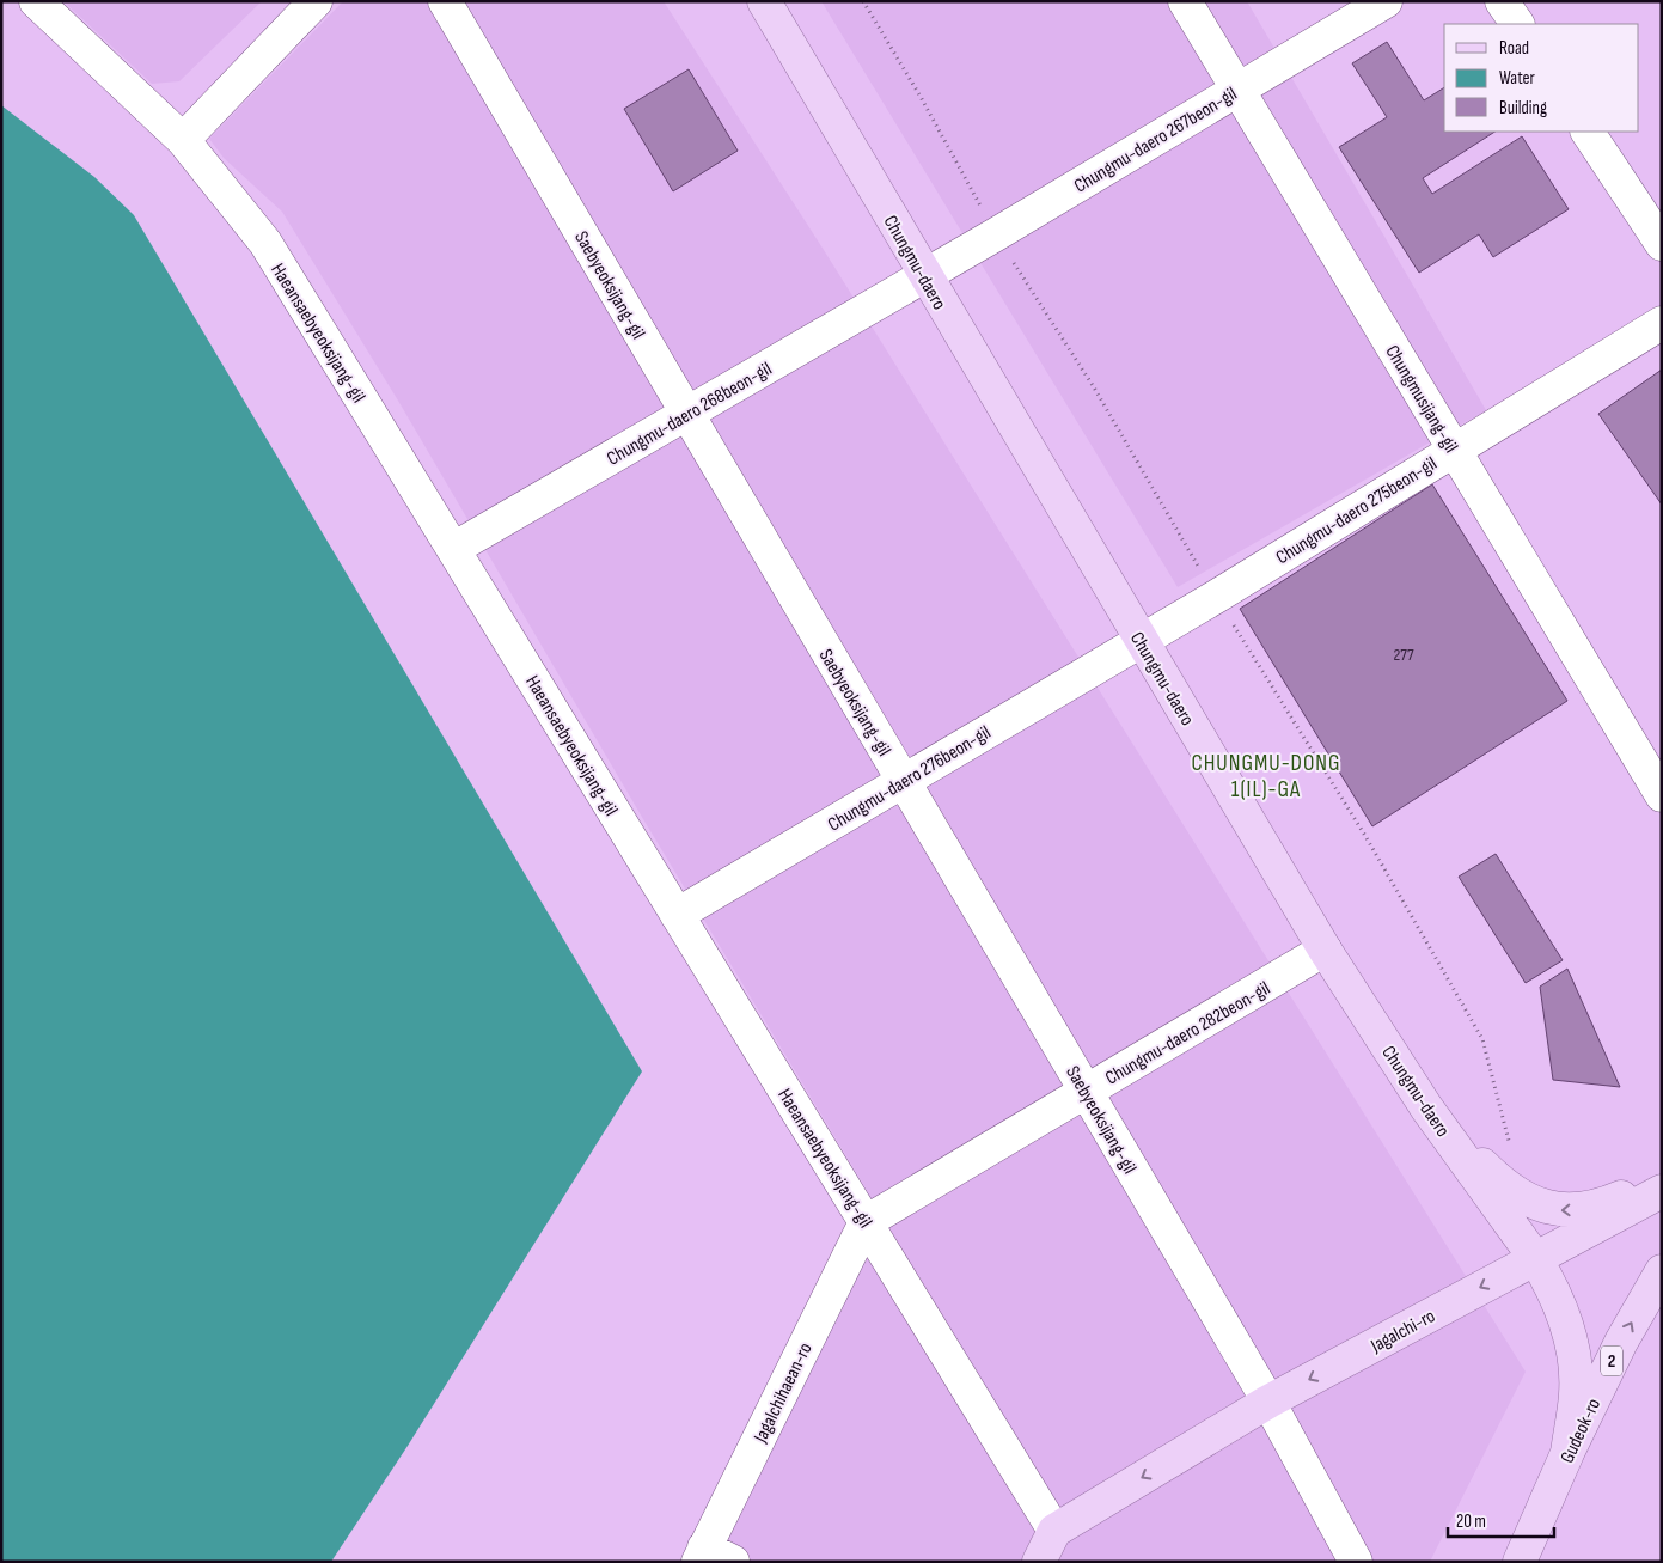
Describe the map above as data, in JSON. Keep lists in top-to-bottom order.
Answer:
{
  "streets": {
    "main road": [
      "Chungmu-daero",
      "Jagalchi-ro",
      "2",
      "Gudeok-ro"
    ],
    "street": [
      "Chungmu-daero 267beon-gil",
      "Saebyeoksijang-gil",
      "Haeansaebyeoksijang-gil",
      "Chungmusijang-gil",
      "Chungmu-daero 268beon-gil",
      "Chungmu-daero 275beon-gil",
      "Chungmu-daero 276beon-gil",
      "Chungmu-daero 282beon-gil",
      "Jagalchihaean-ro"
    ]
  },
  "crossings": [
    ["Chungmu-daero 267beon-gil", "Chungmu-daero"],
    ["Chungmu-daero 267beon-gil", "Chungmusijang-gil"],
    ["Chungmu-daero 267beon-gil", "Chungmu-daero 268beon-gil"],
    ["Chungmu-daero", "Chungmu-daero 268beon-gil"],
    ["Chungmu-daero", "Chungmu-daero 275beon-gil"],
    ["Chungmu-daero", "Chungmu-daero 276beon-gil"],
    ["Chungmu-daero", "Chungmu-daero 282beon-gil"],
    ["Chungmu-daero", "Jagalchi-ro"],
    ["Chungmu-daero", "Gudeok-ro"],
    ["Saebyeoksijang-gil", "Chungmu-daero 268beon-gil"],
    ["Saebyeoksijang-gil", "Chungmu-daero 276beon-gil"],
    ["Saebyeoksijang-gil", "Chungmu-daero 282beon-gil"],
    ["Saebyeoksijang-gil", "Jagalchi-ro"],
    ["Haeansaebyeoksijang-gil", "Chungmu-daero 268beon-gil"],
    ["Haeansaebyeoksijang-gil", "Chungmu-daero 276beon-gil"],
    ["Haeansaebyeoksijang-gil", "Chungmu-daero 282beon-gil"],
    ["Haeansaebyeoksijang-gil", "Jagalchi-ro"],
    ["Haeansaebyeoksijang-gil", "Jagalchihaean-ro"],
    ["Chungmusijang-gil", "Chungmu-daero 275beon-gil"],
    ["Chungmu-daero 275beon-gil", "Chungmu-daero 276beon-gil"],
    ["Chungmu-daero 282beon-gil", "Jagalchihaean-ro"]
  ],
  "one_way": ["Jagalchi-ro", "Gudeok-ro"],
  "districts": ["CHUNGMU-DONG 1(IL)-GA"],
  "house_numbers": ["277"],
  "legend": ["Road", "Water", "Building"],
  "scale_bar": "20 m"
}
